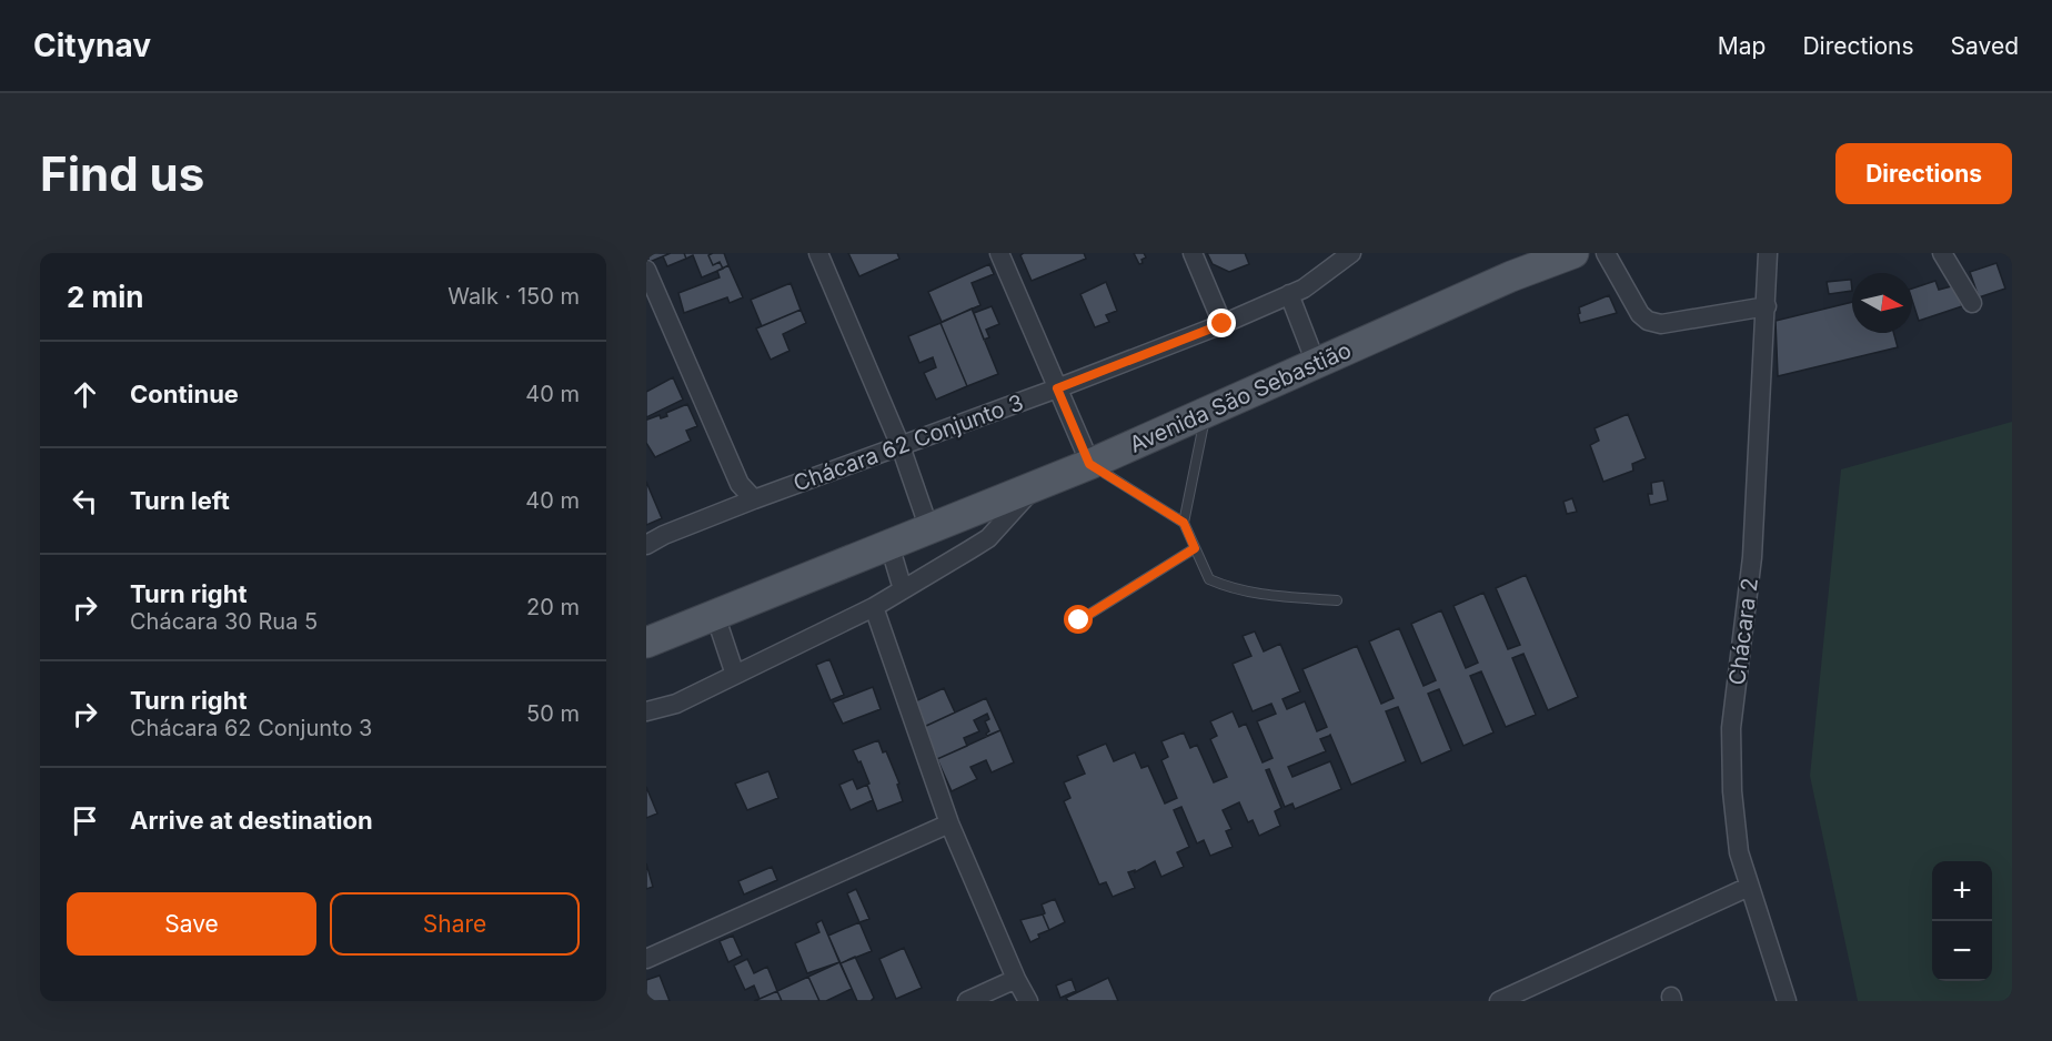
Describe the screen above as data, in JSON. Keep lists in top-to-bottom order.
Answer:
{
  "streets": {
    "main road": ["Avenida São Sebastião"],
    "street": ["Chácara 62 Conjunto 3", "Chácara 2"]
  },
  "north": "right",
  "page": {
    "header": "Citynav",
    "nav": ["Map", "Directions", "Saved"],
    "buttons": [
      "Directions",
      ["Save", "Share"]
    ],
    "title": "Find us",
    "heading": ["2 min", "Walk · 150 m"],
    "list": [
      ["Continue", "40 m"],
      ["Turn left", "40 m"],
      ["Turn right", "Chácara 30 Rua 5", "20 m"],
      ["Turn right", "Chácara 62 Conjunto 3", "50 m"],
      "Arrive at destination"
    ],
    "map_buttons": ["+", "−"]
  }
}
